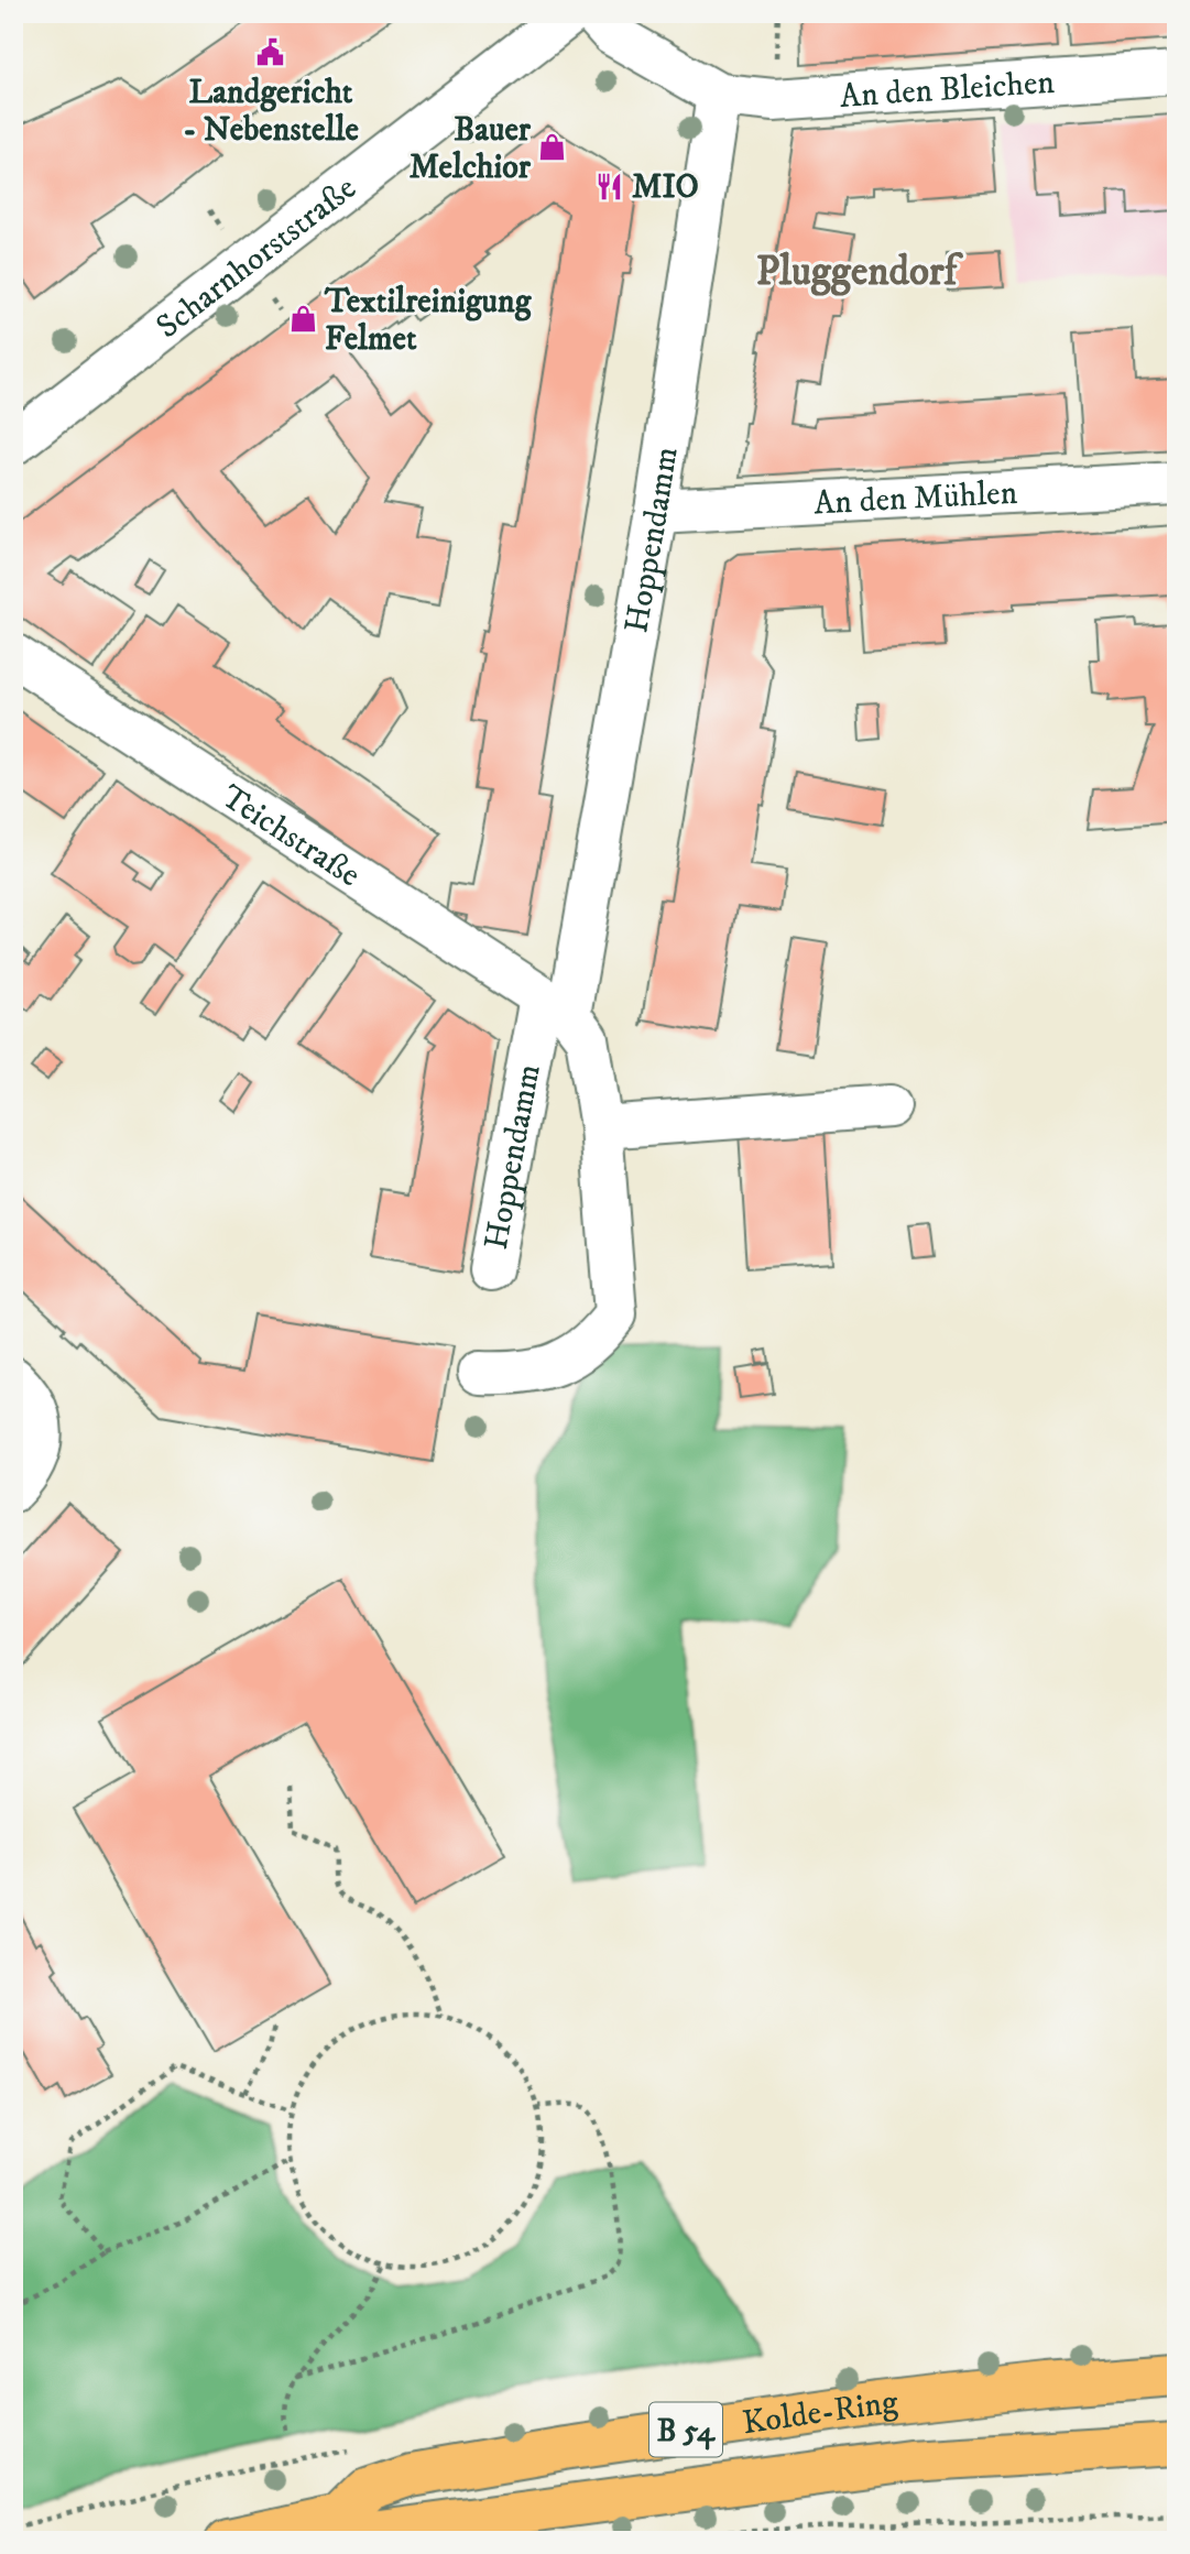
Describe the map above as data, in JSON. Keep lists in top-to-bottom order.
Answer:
{
  "streets": {
    "main road": ["Kolde-Ring", "B 54"],
    "street": [
      "An den Bleichen",
      "Scharnhorststraße",
      "An den Mühlen",
      "Hoppendamm",
      "Teichstraße"
    ]
  },
  "crossings": [
    ["An den Bleichen", "Hoppendamm"],
    ["An den Mühlen", "Hoppendamm"],
    ["Hoppendamm", "Teichstraße"]
  ],
  "districts": ["Pluggendorf"],
  "places": {
    "public building": ["Landgericht - Nebenstelle"],
    "shop": ["Bauer Melchior", "Textilreinigung Felmet"],
    "restaurant": ["MIO"]
  }
}
